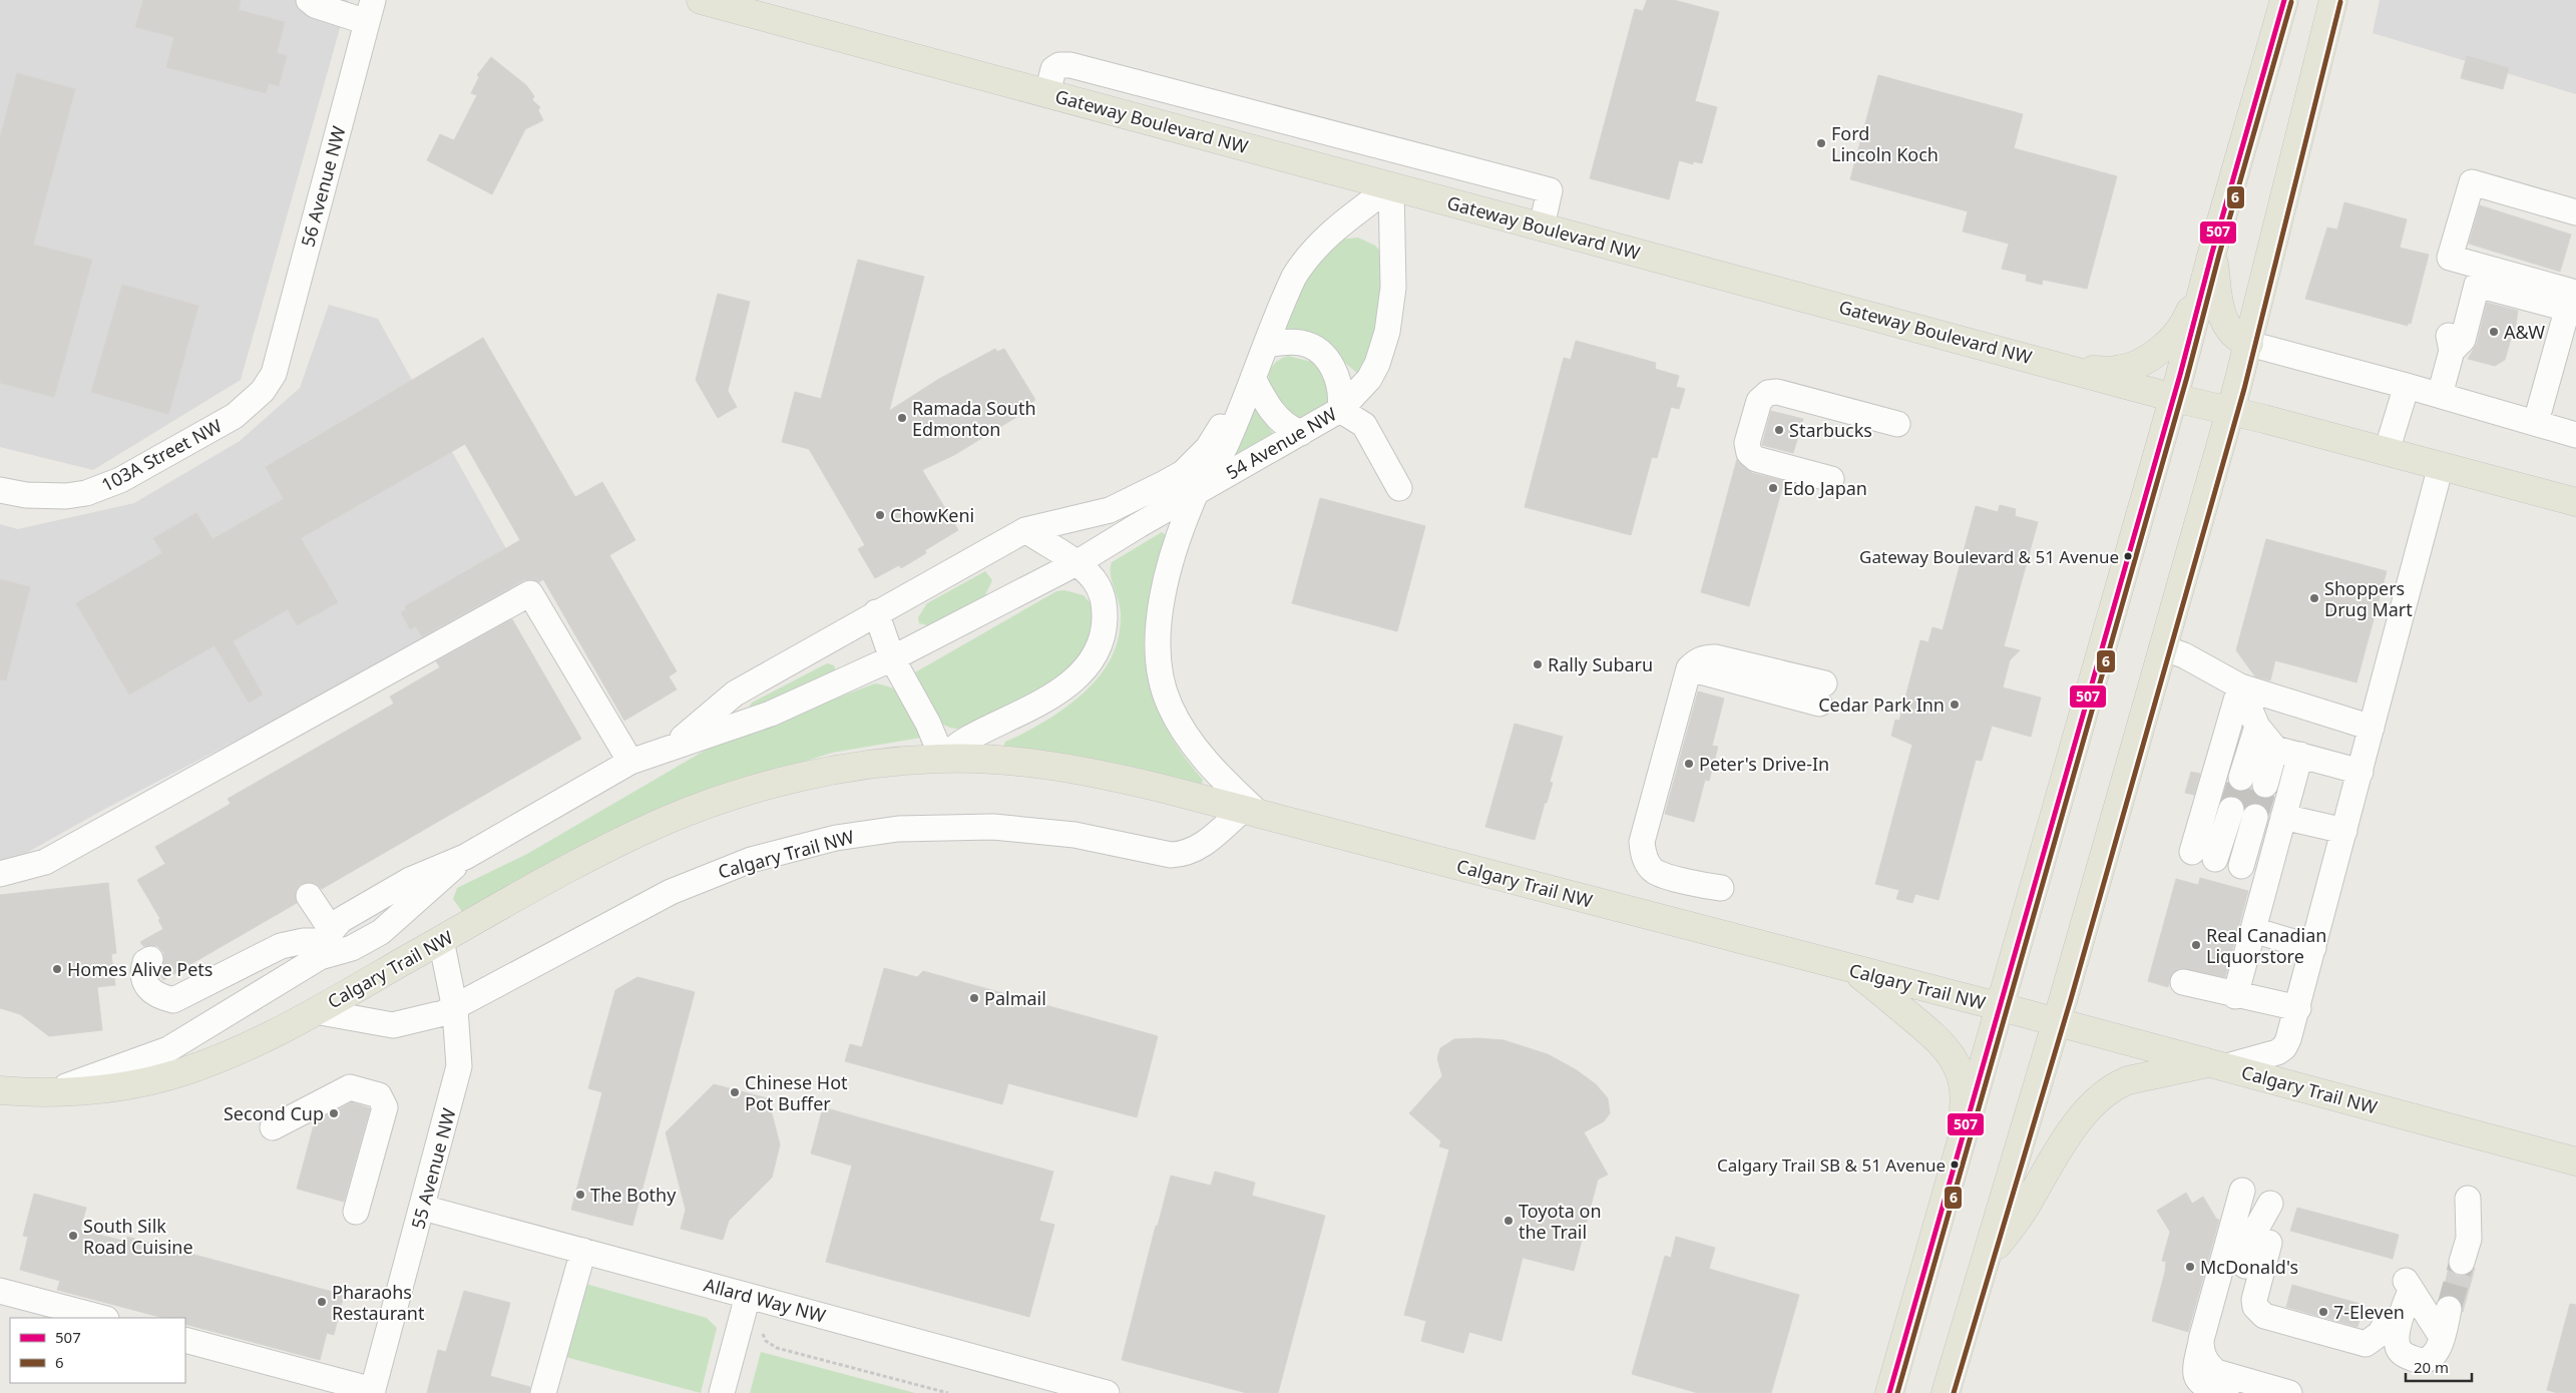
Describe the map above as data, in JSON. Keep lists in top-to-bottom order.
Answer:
{
  "streets": {
    "main road": ["Gateway Boulevard NW", "Calgary Trail NW"],
    "street": [
      "56 Avenue NW",
      "54 Avenue NW",
      "103A Street NW",
      "55 Avenue NW",
      "Allard Way NW"
    ]
  },
  "crossings": [
    ["Gateway Boulevard NW", "54 Avenue NW"],
    ["Gateway Boulevard NW", "Calgary Trail NW"],
    ["56 Avenue NW", "103A Street NW"],
    ["54 Avenue NW", "Calgary Trail NW"],
    ["Calgary Trail NW", "55 Avenue NW"],
    ["55 Avenue NW", "Allard Way NW"]
  ],
  "places": [
    "Ford Lincoln Koch",
    "A&W",
    "Ramada South Edmonton",
    "Starbucks",
    "Edo Japan",
    "ChowKeni",
    "Gateway Boulevard & 51 Avenue",
    "Shoppers Drug Mart",
    "Rally Subaru",
    "Cedar Park Inn",
    "Peter's Drive-In",
    "Real Canadian Liquorstore",
    "Homes Alive Pets",
    "Palmail",
    "Chinese Hot Pot Buffer",
    "Second Cup",
    "Calgary Trail SB & 51 Avenue",
    "The Bothy",
    "Toyota on the Trail",
    "South Silk Road Cuisine",
    "McDonald's",
    "Pharaohs Restaurant",
    "7-Eleven"
  ],
  "lines": ["transit line 507", "transit line 6"],
  "legend": ["507", "6"],
  "scale_bar": "20 m"
}
